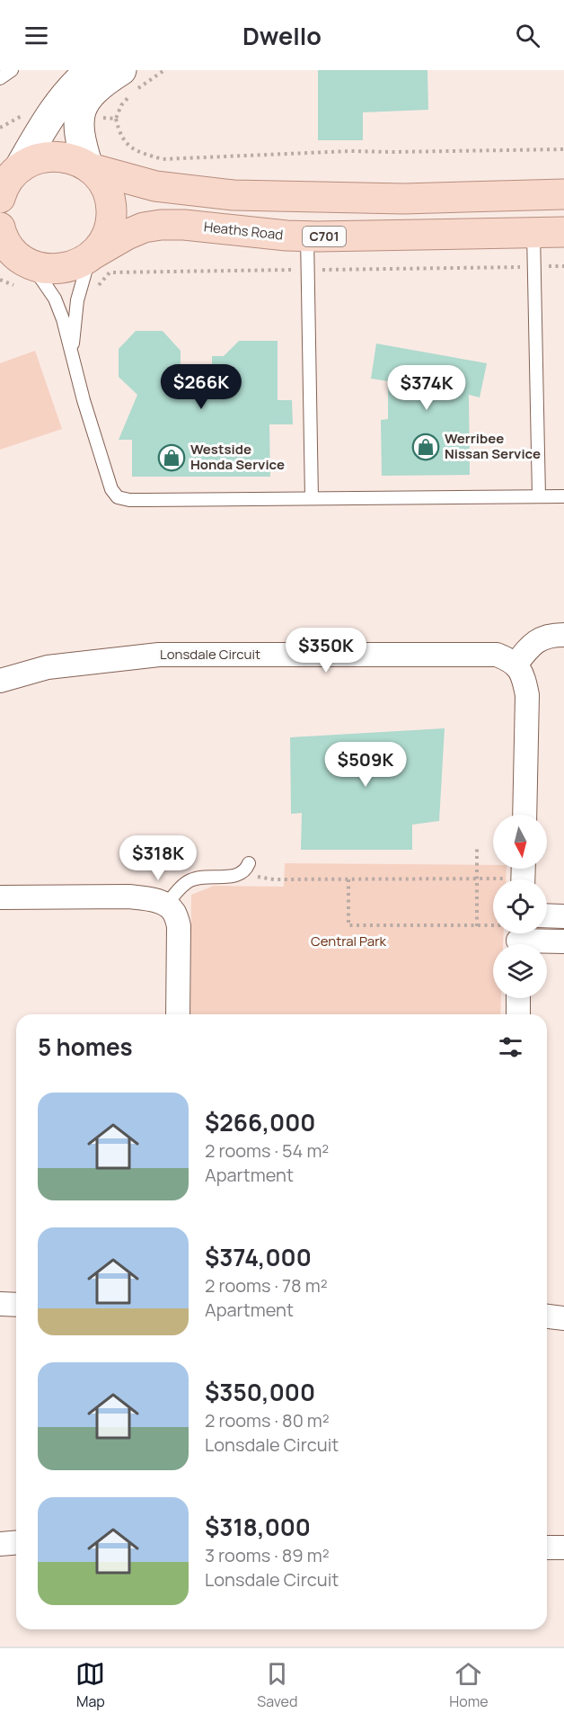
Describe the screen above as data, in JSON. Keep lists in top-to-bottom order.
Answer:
{
  "streets": {
    "main road": ["Heaths Road", "C701"],
    "street": ["Lonsdale Circuit"]
  },
  "crossings": [
    ["Heaths Road", "C701"]
  ],
  "parks": ["Central Park"],
  "places": {
    "shop": ["Werribee Nissan Service", "Westside Honda Service"]
  },
  "north": "bottom",
  "page": {
    "header": "Dwello",
    "price": [
      "$266K",
      "$374K",
      "$350K",
      "$509K",
      "$318K"
    ],
    "heading": "5 homes",
    "list": [
      {
        "name": "$266,000",
        "note": "2 rooms · 54 m² · Apartment"
      },
      {
        "name": "$374,000",
        "note": "2 rooms · 78 m² · Apartment"
      },
      {
        "name": "$350,000",
        "note": "2 rooms · 80 m² · Lonsdale Circuit"
      },
      {
        "name": "$318,000",
        "note": "3 rooms · 89 m² · Lonsdale Circuit"
      }
    ],
    "tabs": ["Map", "Saved", "Home"]
  }
}
